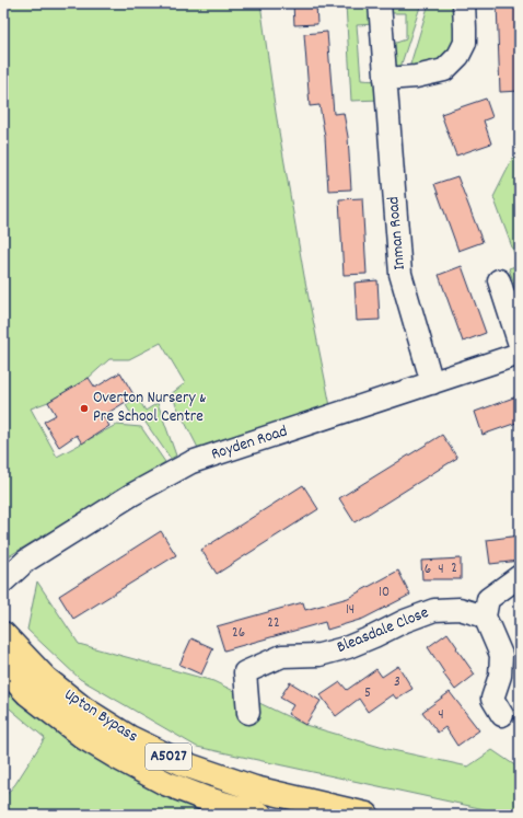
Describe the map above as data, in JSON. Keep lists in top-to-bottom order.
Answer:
{
  "streets": {
    "main road": ["Upton Bypass", "A5027"],
    "street": ["Inman Road", "Royden Road", "Bleasdale Close"]
  },
  "crossings": [
    ["Inman Road", "Royden Road"]
  ],
  "places": ["Overton Nursery & Pre School Centre"],
  "house_numbers": [
    "2",
    "6",
    "4",
    "10",
    "14",
    "22",
    "26",
    "3",
    "5",
    "4"
  ]
}
